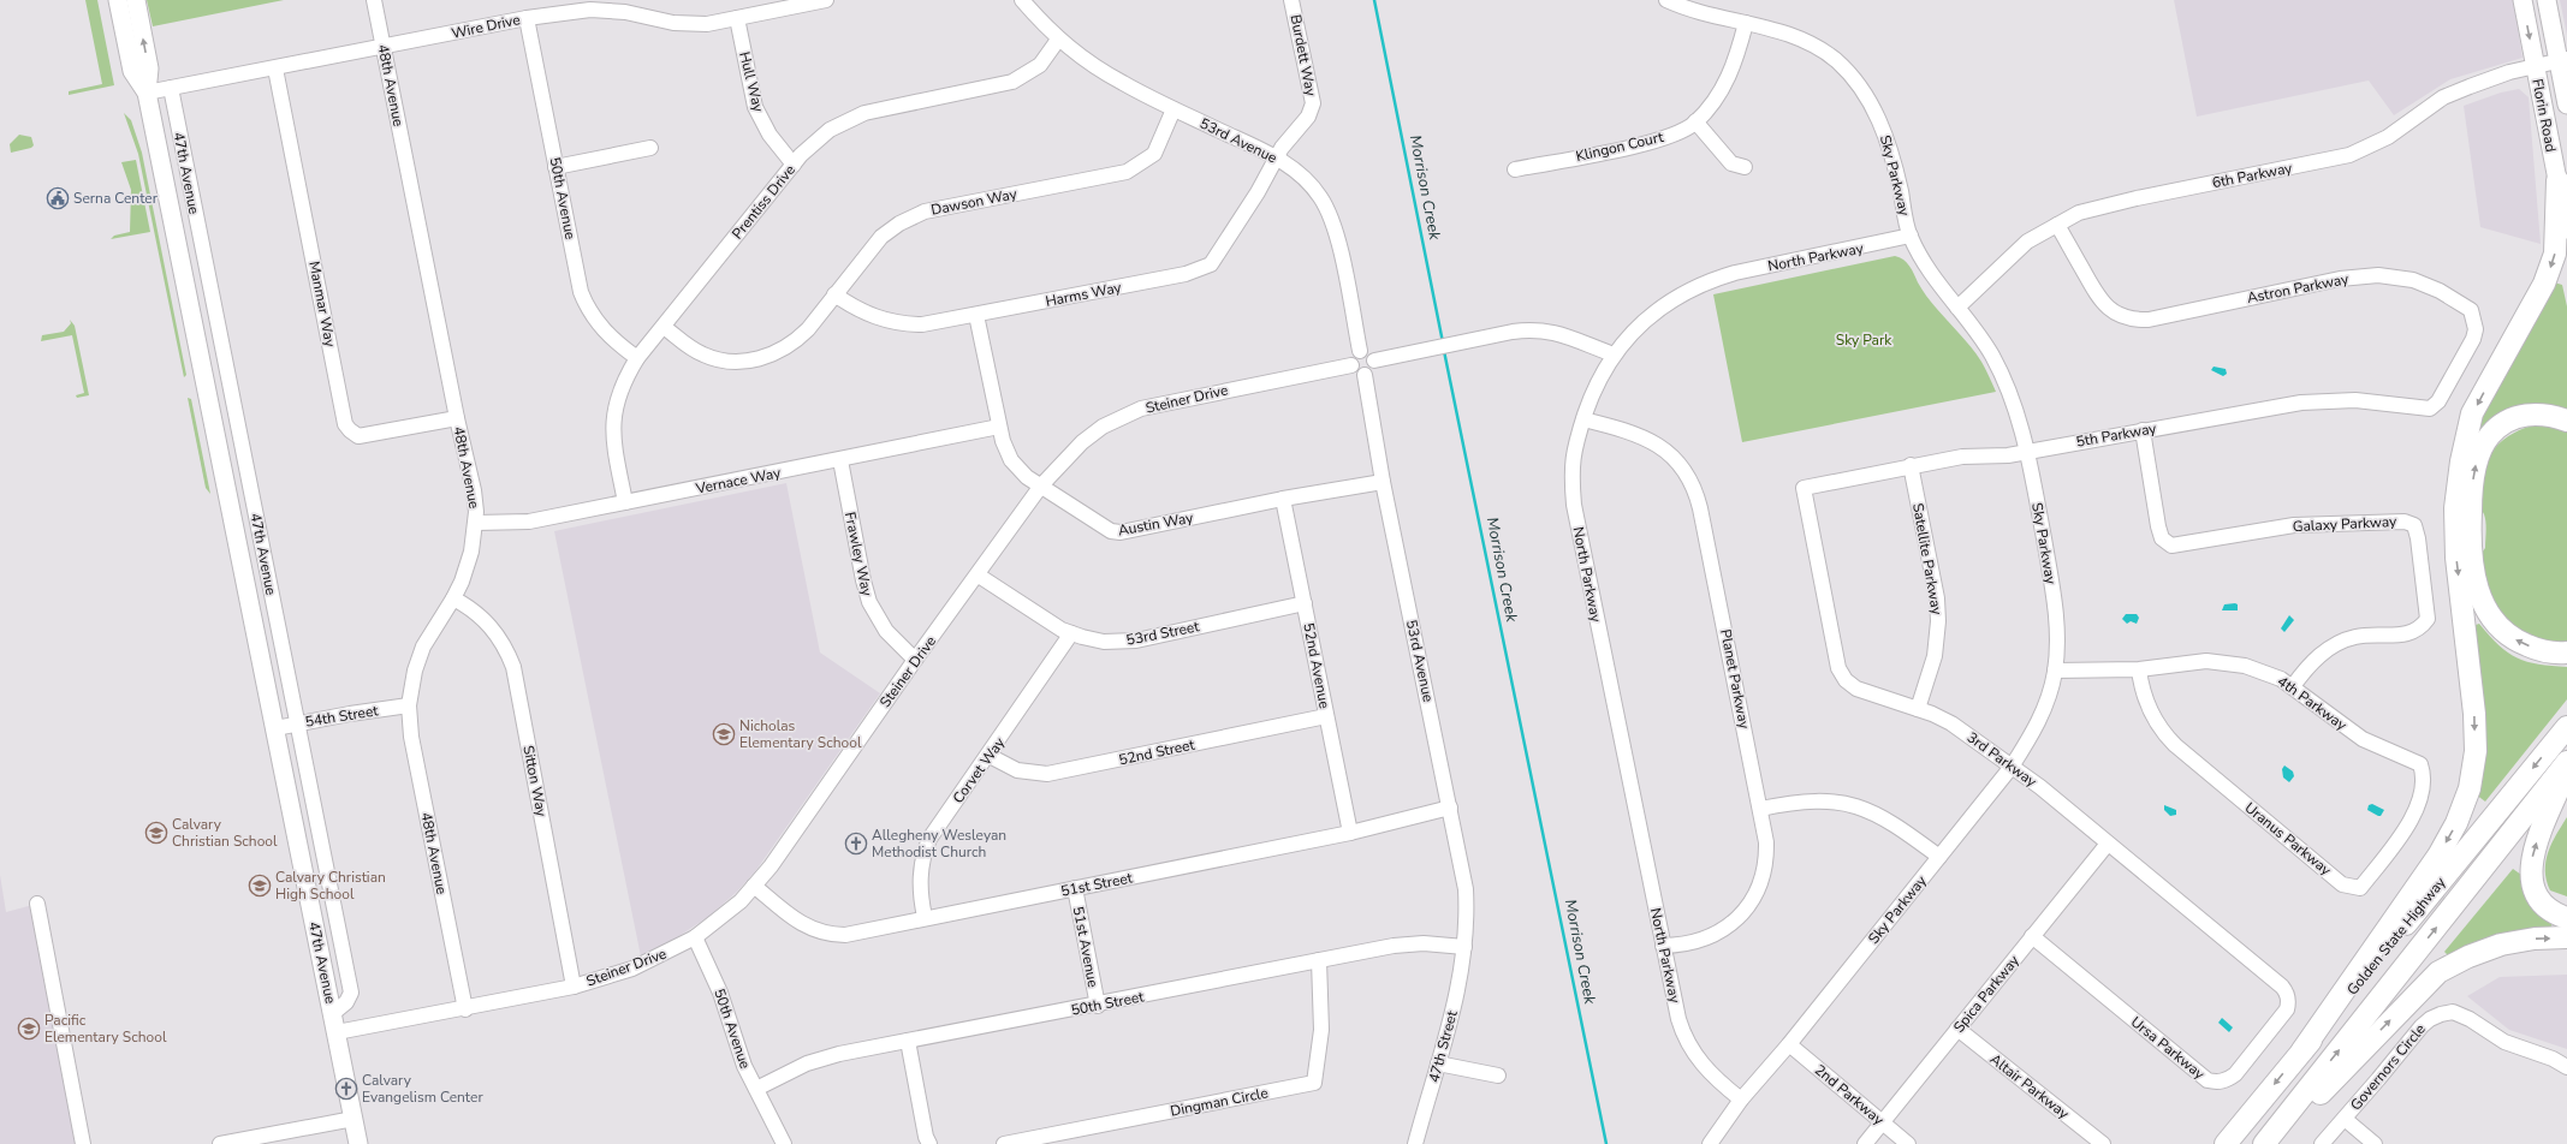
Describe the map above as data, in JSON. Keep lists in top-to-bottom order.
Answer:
{
  "streets": {
    "highway": ["Golden State Highway"],
    "main road": ["Florin Road", "47th Avenue"],
    "street": [
      "Wire Drive",
      "Burdett Way",
      "Hull Way",
      "48th Avenue",
      "53rd Avenue",
      "Klingon Court",
      "Sky Parkway",
      "6th Parkway",
      "50th Avenue",
      "Prentiss Drive",
      "Dawson Way",
      "North Parkway",
      "Astron Parkway",
      "Harms Way",
      "Manmar Way",
      "Steiner Drive",
      "5th Parkway",
      "Vernace Way",
      "Austin Way",
      "Galaxy Parkway",
      "Frawley Way",
      "Satellite Parkway",
      "53rd Street",
      "52nd Avenue",
      "Planet Parkway",
      "4th Parkway",
      "54th Street",
      "52nd Street",
      "3rd Parkway",
      "Corvet Way",
      "Sitton Way",
      "Uranus Parkway",
      "51st Street",
      "51st Avenue",
      "Spica Parkway",
      "50th Street",
      "47th Street",
      "Ursa Parkway",
      "Governors Circle",
      "Altair Parkway",
      "2nd Parkway",
      "Dingman Circle"
    ]
  },
  "crossings": [
    ["Wire Drive", "Hull Way"],
    ["Wire Drive", "48th Avenue"],
    ["Wire Drive", "47th Avenue"],
    ["Wire Drive", "50th Avenue"],
    ["Wire Drive", "Manmar Way"],
    ["Burdett Way", "53rd Avenue"],
    ["Burdett Way", "Harms Way"],
    ["Hull Way", "Prentiss Drive"],
    ["48th Avenue", "Manmar Way"],
    ["48th Avenue", "Steiner Drive"],
    ["48th Avenue", "Vernace Way"],
    ["48th Avenue", "54th Street"],
    ["48th Avenue", "Sitton Way"],
    ["Florin Road", "6th Parkway"],
    ["53rd Avenue", "Prentiss Drive"],
    ["53rd Avenue", "Dawson Way"],
    ["53rd Avenue", "Harms Way"],
    ["53rd Avenue", "Steiner Drive"],
    ["53rd Avenue", "Austin Way"],
    ["53rd Avenue", "51st Street"],
    ["53rd Avenue", "50th Street"],
    ["53rd Avenue", "47th Street"],
    ["Klingon Court", "Sky Parkway"],
    ["47th Avenue", "Steiner Drive"],
    ["47th Avenue", "54th Street"],
    ["Sky Parkway", "6th Parkway"],
    ["Sky Parkway", "North Parkway"],
    ["Sky Parkway", "5th Parkway"],
    ["Sky Parkway", "4th Parkway"],
    ["Sky Parkway", "3rd Parkway"],
    ["Sky Parkway", "2nd Parkway"],
    ["6th Parkway", "Astron Parkway"],
    ["50th Avenue", "Prentiss Drive"],
    ["50th Avenue", "Steiner Drive"],
    ["50th Avenue", "50th Street"],
    ["Prentiss Drive", "Dawson Way"],
    ["Prentiss Drive", "Vernace Way"],
    ["Dawson Way", "Harms Way"],
    ["North Parkway", "Planet Parkway"],
    ["Astron Parkway", "5th Parkway"],
    ["Harms Way", "Austin Way"],
    ["Steiner Drive", "Austin Way"],
    ["Steiner Drive", "Frawley Way"],
    ["Steiner Drive", "53rd Street"],
    ["Steiner Drive", "Sitton Way"],
    ["Steiner Drive", "51st Street"],
    ["5th Parkway", "Galaxy Parkway"],
    ["5th Parkway", "Satellite Parkway"],
    ["5th Parkway", "3rd Parkway"],
    ["Vernace Way", "Austin Way"],
    ["Vernace Way", "Frawley Way"],
    ["Austin Way", "52nd Avenue"],
    ["Galaxy Parkway", "4th Parkway"],
    ["Satellite Parkway", "3rd Parkway"],
    ["53rd Street", "52nd Avenue"],
    ["53rd Street", "Corvet Way"],
    ["52nd Avenue", "52nd Street"],
    ["52nd Avenue", "51st Street"],
    ["4th Parkway", "Uranus Parkway"],
    ["52nd Street", "Corvet Way"],
    ["3rd Parkway", "Spica Parkway"],
    ["3rd Parkway", "Ursa Parkway"],
    ["Corvet Way", "51st Street"],
    ["51st Street", "51st Avenue"],
    ["51st Avenue", "50th Street"],
    ["Spica Parkway", "Ursa Parkway"],
    ["Spica Parkway", "Altair Parkway"],
    ["Spica Parkway", "2nd Parkway"],
    ["50th Street", "47th Street"],
    ["50th Street", "Dingman Circle"]
  ],
  "water": ["Morrison Creek"],
  "parks": ["Sky Park"],
  "places": {
    "public building": ["Serna Center"],
    "school or university": [
      "Nicholas Elementary School",
      "Calvary Christian School",
      "Calvary Christian High School",
      "Pacific Elementary School"
    ],
    "church": ["Allegheny Wesleyan Methodist Church", "Calvary Evangelism Center"]
  }
}
